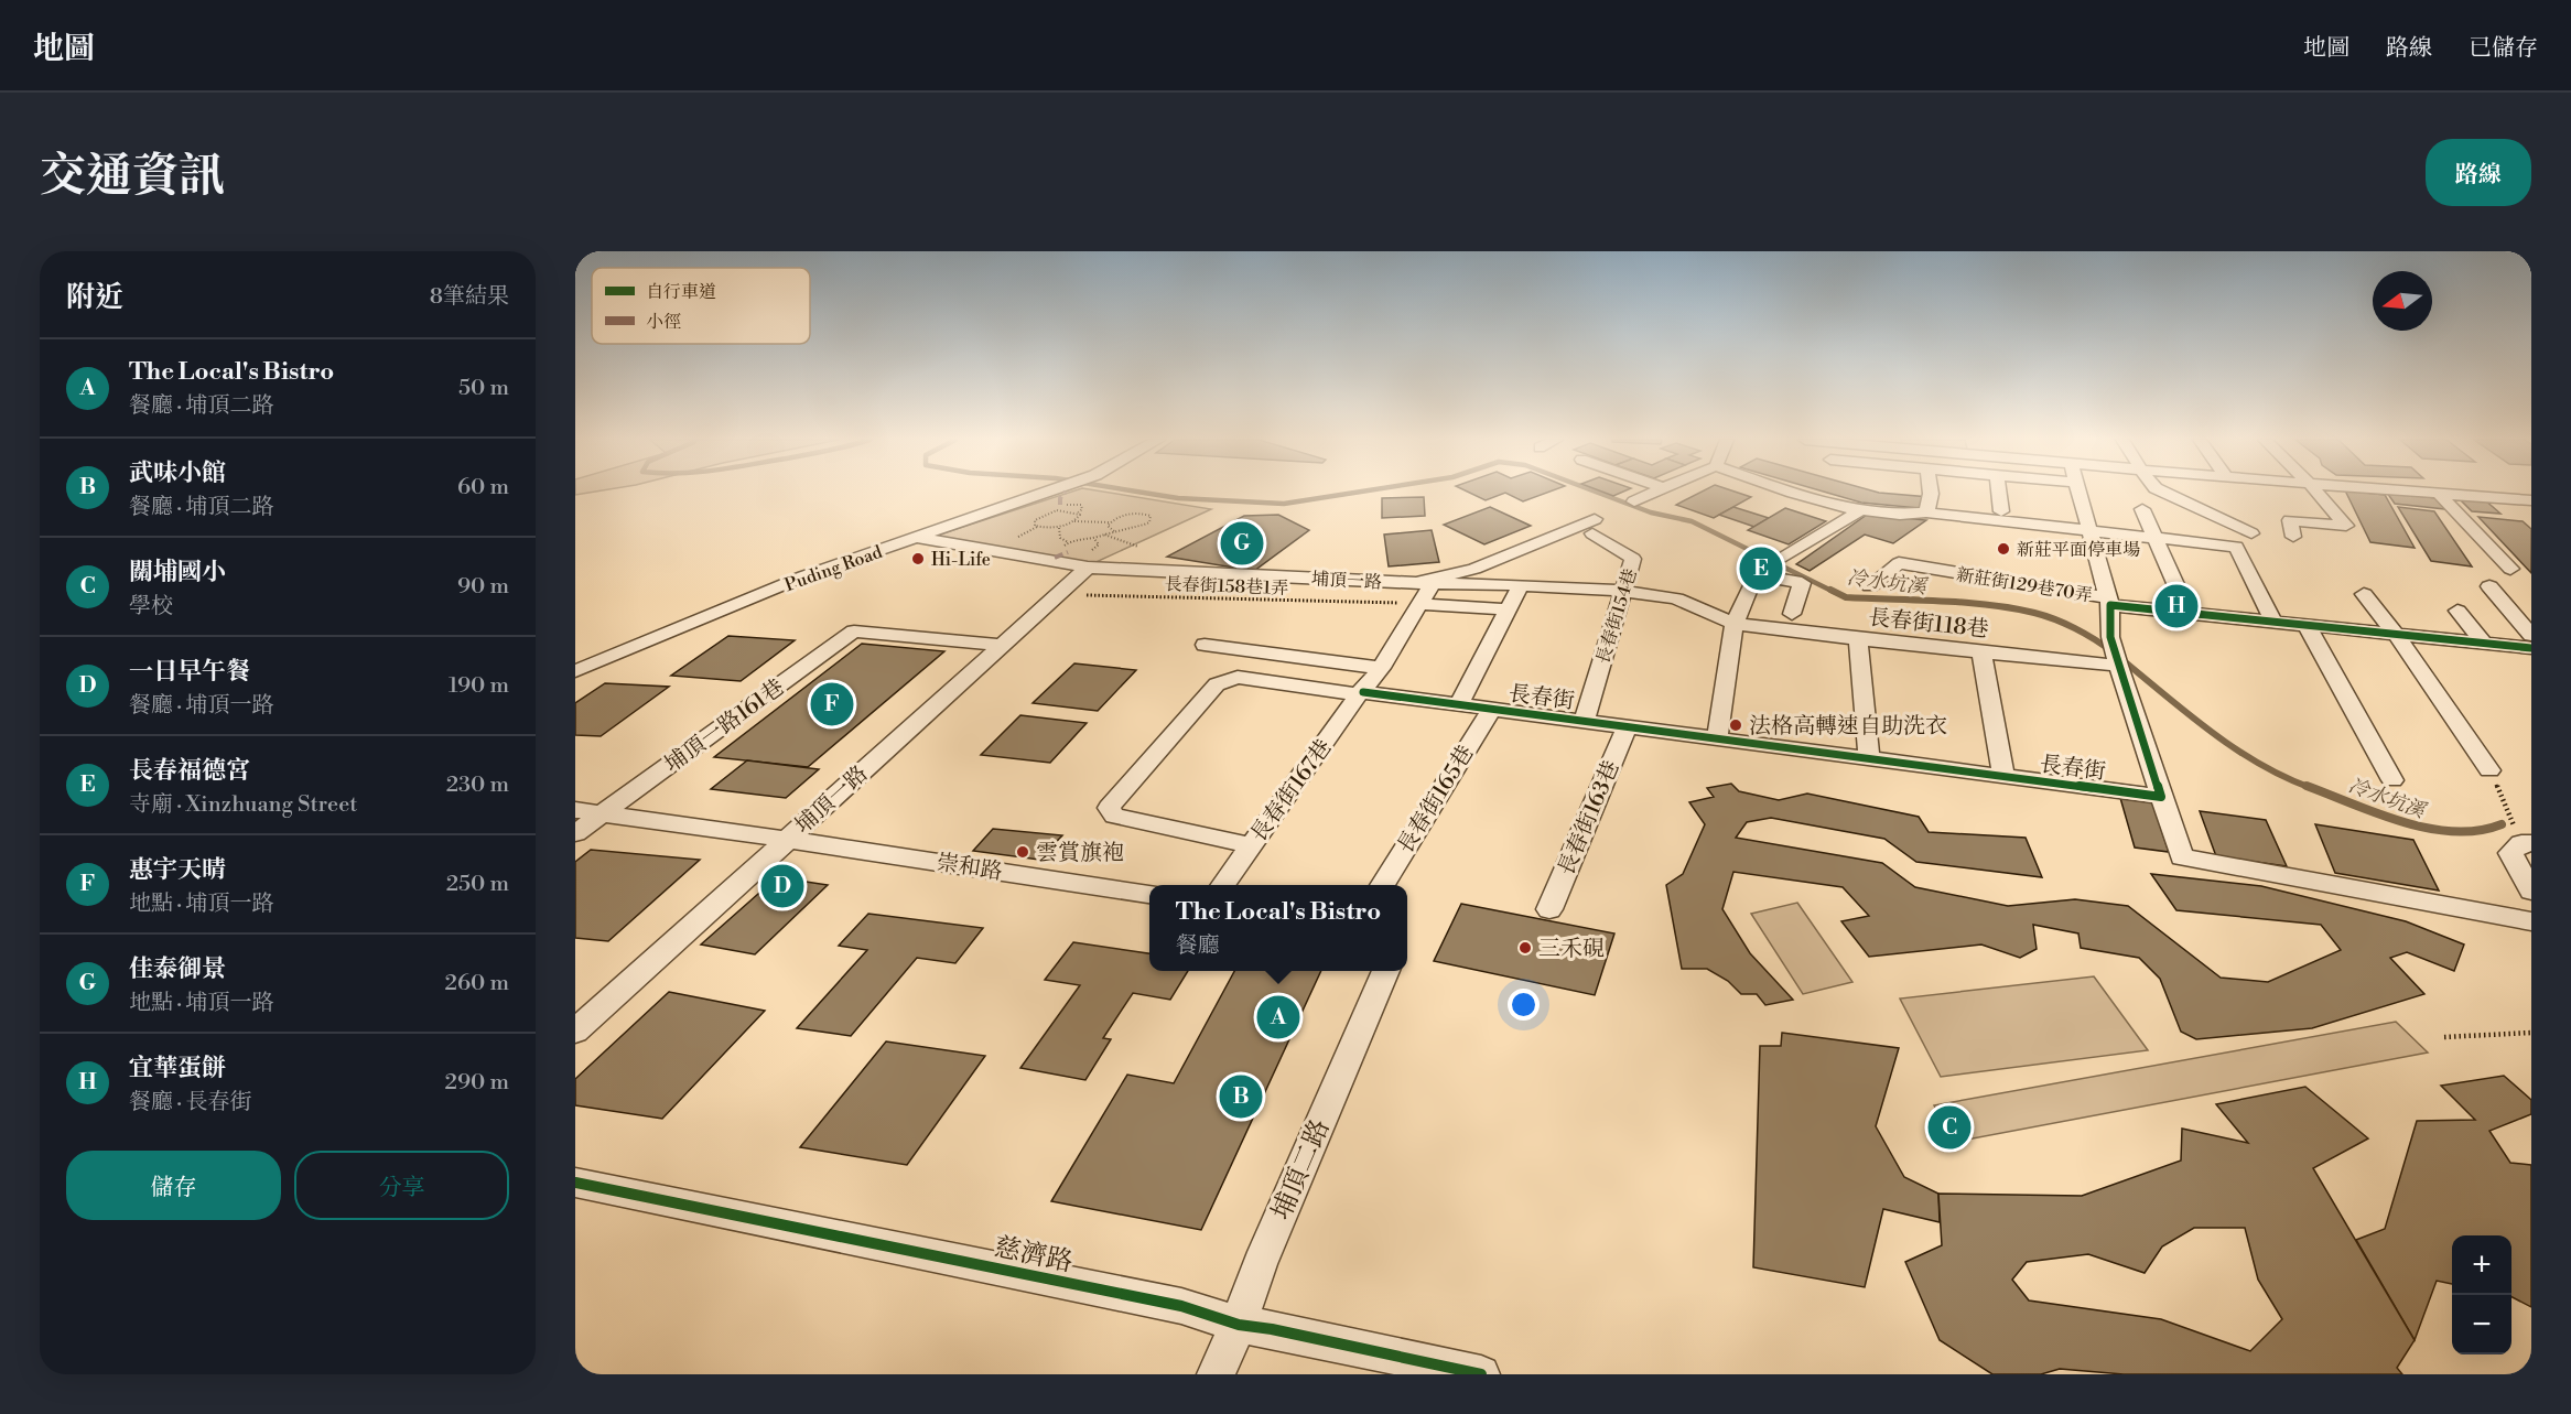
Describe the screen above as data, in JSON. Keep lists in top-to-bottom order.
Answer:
{
  "streets": {
    "street": [
      "Puding Road",
      "埔頂一路",
      "新莊街129巷70弄",
      "長春街154巷",
      "長春街118巷",
      "長春街",
      "埔頂一路161巷",
      "長春街167巷",
      "長春街165巷",
      "長春街163巷",
      "崇和路",
      "埔頂二路",
      "慈濟路"
    ],
    "path": ["長春街158巷1弄"]
  },
  "crossings": [
    ["Puding Road", "埔頂一路"],
    ["埔頂一路", "長春街154巷"],
    ["埔頂一路", "長春街118巷"],
    ["埔頂一路", "埔頂一路161巷"],
    ["埔頂一路", "長春街167巷"],
    ["埔頂一路", "崇和路"],
    ["長春街158巷1弄", "長春街167巷"],
    ["長春街154巷", "長春街118巷"],
    ["長春街154巷", "長春街"],
    ["長春街118巷", "長春街167巷"],
    ["長春街", "長春街167巷"],
    ["長春街", "長春街165巷"],
    ["長春街", "長春街163巷"],
    ["埔頂二路", "慈濟路"]
  ],
  "water": ["冷水坑溪"],
  "places": [
    "新莊平面停車場",
    "Hi-Life",
    "法格高轉速自助洗衣",
    "雲賞旗袍",
    "三禾硯"
  ],
  "legend": ["自行車道", "小徑"],
  "north": "left",
  "page": {
    "header": "地圖",
    "nav": ["地圖", "路線", "已儲存"],
    "title": "交通資訊",
    "buttons": [
      "路線",
      ["儲存", "分享"]
    ],
    "heading": ["附近", "8筆結果"],
    "list": [
      {
        "mark": "A",
        "name": "The Local's Bistro",
        "note": "餐廳 · 埔頂二路",
        "value": "50 m"
      },
      {
        "mark": "B",
        "name": "武味小館",
        "note": "餐廳 · 埔頂二路",
        "value": "60 m"
      },
      {
        "mark": "C",
        "name": "關埔國小",
        "note": "學校",
        "value": "90 m"
      },
      {
        "mark": "D",
        "name": "一日早午餐",
        "note": "餐廳 · 埔頂一路",
        "value": "190 m"
      },
      {
        "mark": "E",
        "name": "長春福德宮",
        "note": "寺廟 · Xinzhuang Street",
        "value": "230 m"
      },
      {
        "mark": "F",
        "name": "惠宇天晴",
        "note": "地點 · 埔頂一路",
        "value": "250 m"
      },
      {
        "mark": "G",
        "name": "佳泰御景",
        "note": "地點 · 埔頂一路",
        "value": "260 m"
      },
      {
        "mark": "H",
        "name": "宜華蛋餅",
        "note": "餐廳 · 長春街",
        "value": "290 m"
      }
    ],
    "pins": [
      "G",
      "E",
      "H",
      "F",
      "D",
      "A",
      "B",
      "C"
    ],
    "popup": ["The Local's Bistro", "餐廳"],
    "map_buttons": ["+", "−"]
  }
}
